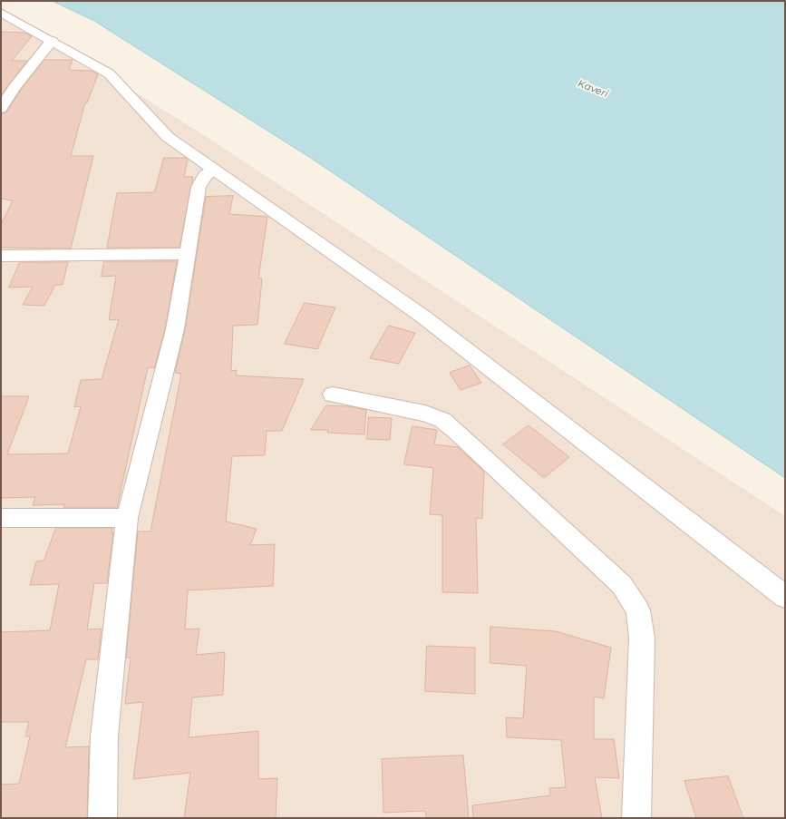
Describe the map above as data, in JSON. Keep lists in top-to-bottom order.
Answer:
{
  "water": ["Kaveri"]
}
